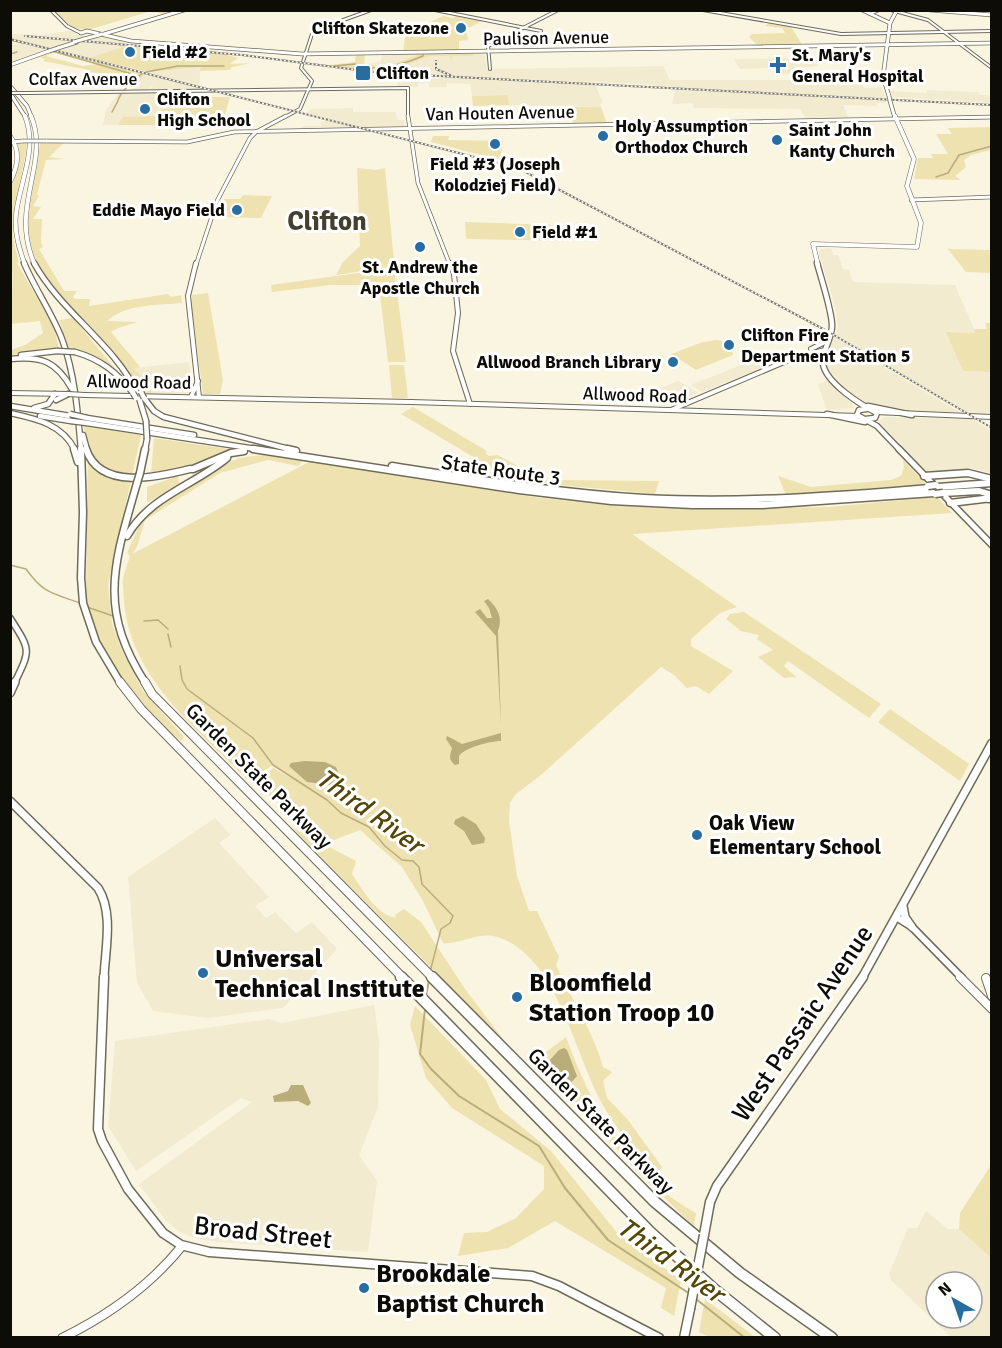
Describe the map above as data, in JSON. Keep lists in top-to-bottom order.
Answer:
{
  "streets": {
    "highway": ["State Route 3", "Garden State Parkway"],
    "main road": [
      "Paulison Avenue",
      "Colfax Avenue",
      "Van Houten Avenue",
      "Allwood Road",
      "West Passaic Avenue",
      "Broad Street"
    ]
  },
  "crossings": [
    ["Colfax Avenue", "Van Houten Avenue"],
    ["Colfax Avenue", "Garden State Parkway"],
    ["Allwood Road", "Garden State Parkway"],
    ["State Route 3", "Garden State Parkway"]
  ],
  "districts": ["Clifton"],
  "water": ["Third River"],
  "places": {
    "other": [
      "Clifton Skatezone",
      "Field #2",
      "Clifton High School",
      "Holy Assumption Orthodox Church",
      "Saint John Kanty Church",
      "Field #3 (Joseph Kolodziej Field)",
      "Eddie Mayo Field",
      "Field #1",
      "St. Andrew the Apostle Church",
      "Clifton Fire Department Station 5",
      "Allwood Branch Library",
      "Oak View Elementary School",
      "Universal Technical Institute",
      "Bloomfield Station Troop 10",
      "Brookdale Baptist Church"
    ],
    "health": ["St. Mary's General Hospital"],
    "transit": ["Clifton"]
  },
  "north": "top left"
}
